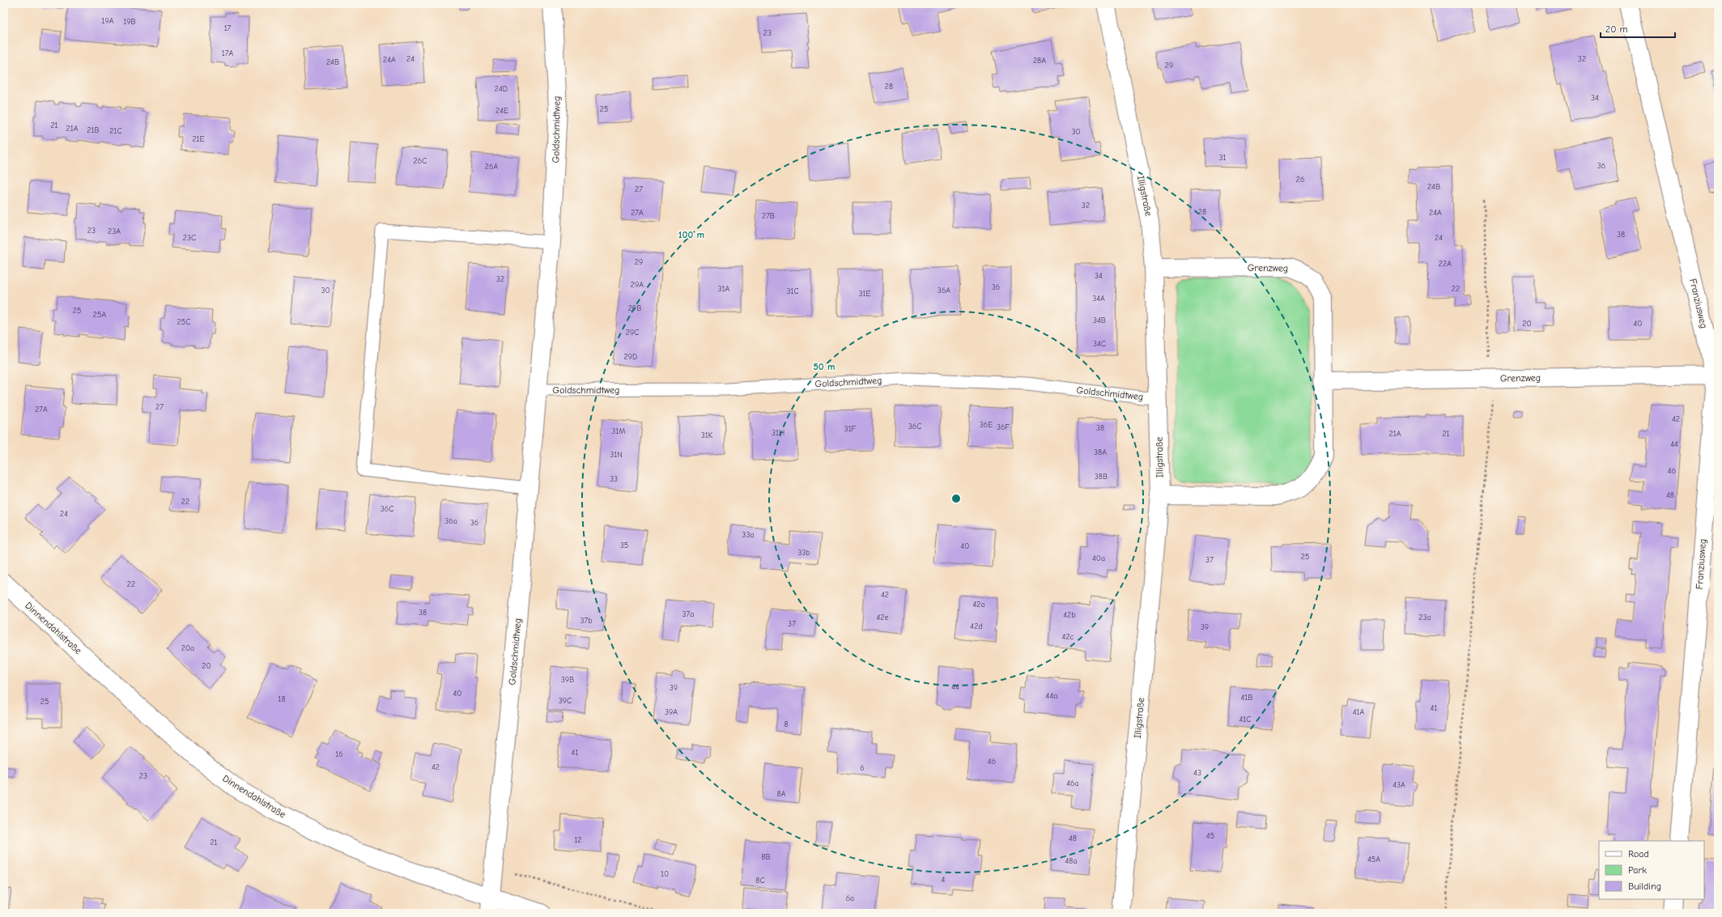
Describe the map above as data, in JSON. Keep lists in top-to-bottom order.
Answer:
{
  "streets": {
    "street": [
      "Goldschmidtweg",
      "Illigstraße",
      "Grenzweg",
      "Franziusweg",
      "Dinnendahlstraße"
    ]
  },
  "crossings": [
    ["Goldschmidtweg", "Illigstraße"],
    ["Goldschmidtweg", "Dinnendahlstraße"],
    ["Illigstraße", "Grenzweg"],
    ["Grenzweg", "Franziusweg"]
  ],
  "house_numbers": [
    "19A",
    "19B",
    "17",
    "23",
    "17A",
    "24",
    "32",
    "24A",
    "28A",
    "24B",
    "29",
    "28",
    "24D",
    "34",
    "25",
    "24E",
    "21",
    "21A",
    "21B",
    "21C",
    "30",
    "21E",
    "31",
    "26C",
    "36",
    "26A",
    "26",
    "24B",
    "27",
    "32",
    "28",
    "27A",
    "24A",
    "27B",
    "23",
    "23A",
    "38",
    "23C",
    "24",
    "29",
    "22A",
    "34",
    "32",
    "29A",
    "36",
    "31A",
    "22",
    "30",
    "36A",
    "31C",
    "31E",
    "34A",
    "29B",
    "25",
    "25A",
    "34B",
    "25C",
    "20",
    "40",
    "29C",
    "34C",
    "29D",
    "27",
    "27A",
    "42",
    "36E",
    "36C",
    "36F",
    "38",
    "31F",
    "31M",
    "31H",
    "21A",
    "21",
    "31K",
    "44",
    "38A",
    "31N",
    "46",
    "38B",
    "33",
    "48",
    "22",
    "36C",
    "24",
    "36a",
    "36",
    "33a",
    "35",
    "40",
    "33b",
    "25",
    "40a",
    "37",
    "22",
    "42",
    "42a",
    "38",
    "37a",
    "42b",
    "42e",
    "23a",
    "37b",
    "37",
    "42d",
    "39",
    "42c",
    "20a",
    "20",
    "39B",
    "44",
    "39",
    "40",
    "44a",
    "41B",
    "18",
    "39C",
    "25",
    "41",
    "39A",
    "41A",
    "41C",
    "8",
    "41",
    "16",
    "46",
    "42",
    "6",
    "43",
    "23",
    "46a",
    "43A",
    "8A",
    "45",
    "48",
    "12",
    "21",
    "8B",
    "45A",
    "48a",
    "10",
    "4",
    "8C",
    "6a"
  ],
  "legend": ["Road", "Park", "Building"],
  "scale_bar": "20 m",
  "rings": ["100 m", "50 m"]
}
